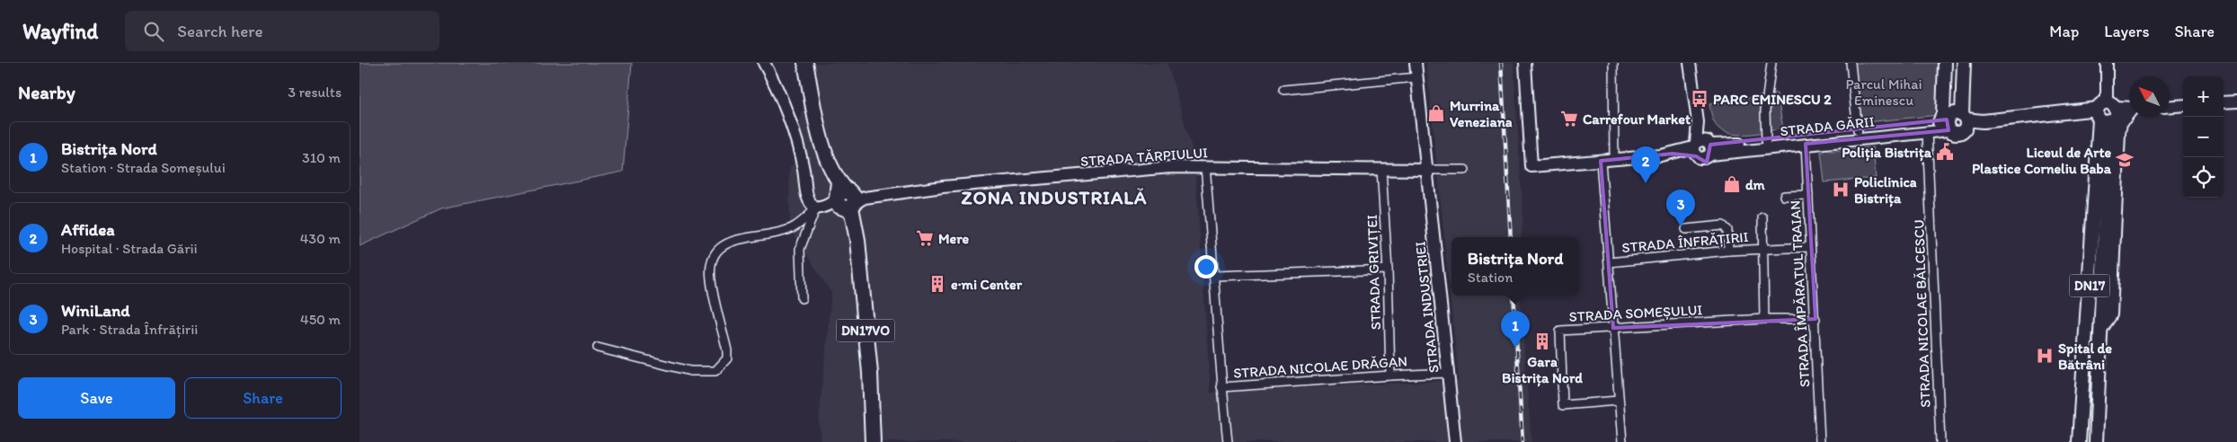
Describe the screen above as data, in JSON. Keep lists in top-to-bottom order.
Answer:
{
  "streets": {
    "highway": ["DN17VO"],
    "main road": ["STRADA GĂRII", "DN17"],
    "street": [
      "STRADA TĂRPIULUI",
      "STRADA ÎNFRĂȚIRII",
      "STRADA GRIVIȚEI",
      "STRADA ÎMPĂRATUL TRAIAN",
      "STRADA INDUSTRIEI",
      "STRADA SOMEȘULUI",
      "STRADA NICOLAE BĂLCESCU",
      "STRADA NICOLAE DRĂGAN"
    ]
  },
  "crossings": [
    ["STRADA GĂRII", "DN17"],
    ["STRADA GĂRII", "STRADA ÎMPĂRATUL TRAIAN"],
    ["STRADA GĂRII", "STRADA NICOLAE BĂLCESCU"],
    ["STRADA TĂRPIULUI", "STRADA GRIVIȚEI"],
    ["STRADA TĂRPIULUI", "STRADA INDUSTRIEI"],
    ["STRADA TĂRPIULUI", "DN17VO"],
    ["STRADA ÎNFRĂȚIRII", "STRADA ÎMPĂRATUL TRAIAN"],
    ["STRADA ÎNFRĂȚIRII", "STRADA SOMEȘULUI"],
    ["STRADA GRIVIȚEI", "STRADA NICOLAE DRĂGAN"],
    ["STRADA ÎMPĂRATUL TRAIAN", "STRADA SOMEȘULUI"],
    ["STRADA INDUSTRIEI", "STRADA NICOLAE DRĂGAN"]
  ],
  "districts": ["ZONA INDUSTRIALĂ"],
  "parks": ["Parcul Mihai Eminescu"],
  "places": {
    "bus stop": ["PARC EMINESCU 2"],
    "shop": ["Murrina Veneziana", "dm"],
    "supermarket": ["Carrefour Market", "Mere"],
    "public building": ["Poliția Bistrița"],
    "school or university": ["Liceul de Arte Plastice Corneliu Baba"],
    "hospital": ["Policlinica Bistrița", "Spital de Bătrâni"],
    "building": ["e·mi Center", "Gara Bistrița Nord"]
  },
  "north": "top left",
  "page": {
    "header": "Wayfind",
    "search": "Search here",
    "nav": ["Map", "Layers", "Share"],
    "heading": ["Nearby", "3 results"],
    "map_buttons": ["+", "−"],
    "list": [
      {
        "mark": "1",
        "name": "Bistrița Nord",
        "note": "Station · Strada Someșului",
        "value": "310 m"
      },
      {
        "mark": "2",
        "name": "Affidea",
        "note": "Hospital · Strada Gării",
        "value": "430 m"
      },
      {
        "mark": "3",
        "name": "WiniLand",
        "note": "Park · Strada Înfrățirii",
        "value": "450 m"
      }
    ],
    "pins": ["2", "3", "1"],
    "popup": ["Bistrița Nord", "Station"],
    "buttons": ["Save", "Share"]
  }
}
